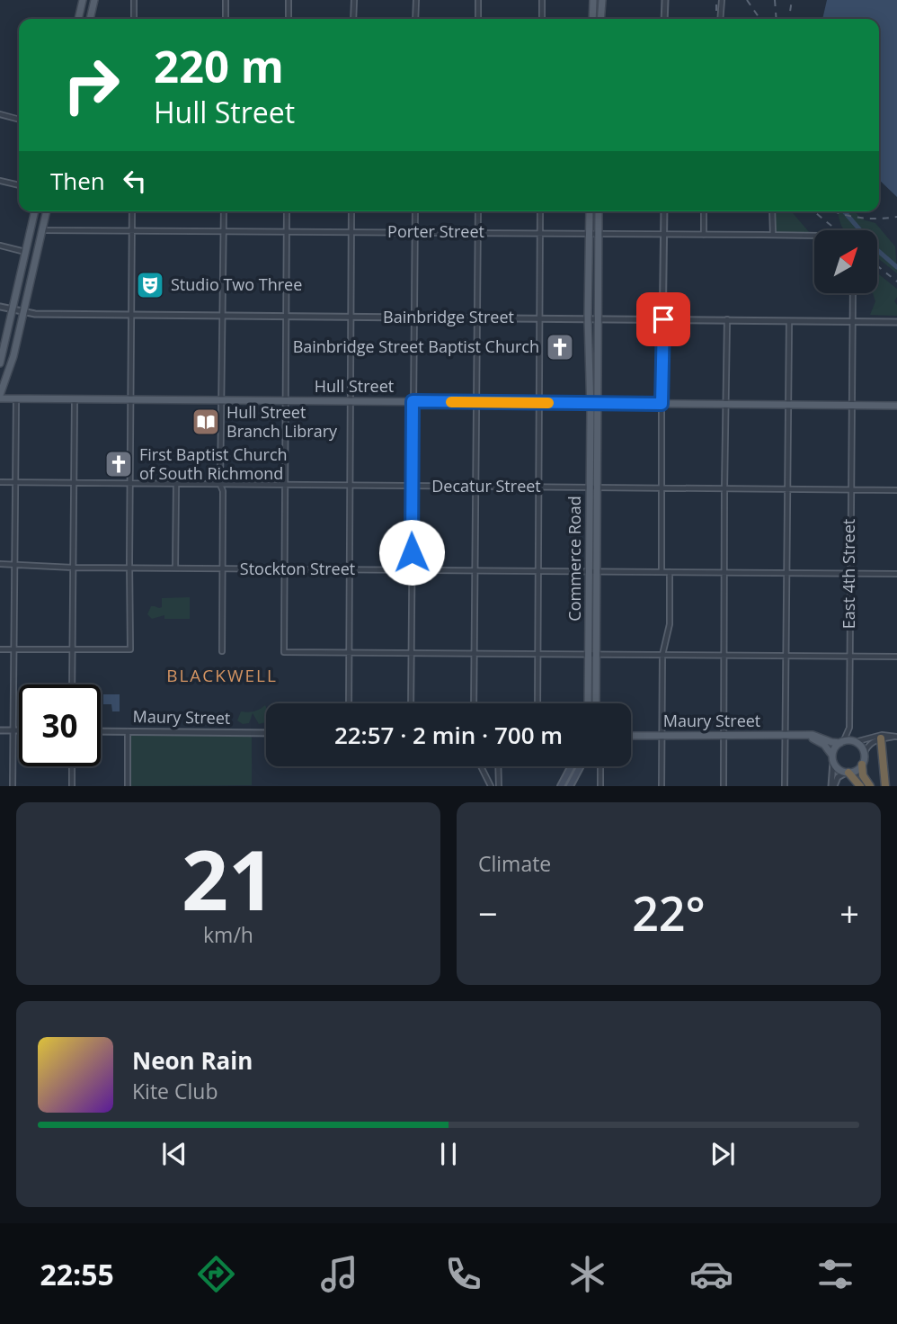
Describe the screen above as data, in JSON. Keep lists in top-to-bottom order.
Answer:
{
  "streets": {
    "main road": ["Hull Street", "Commerce Road", "Maury Street"],
    "street": [
      "Porter Street",
      "Bainbridge Street",
      "Decatur Street",
      "Stockton Street",
      "East 4th Street"
    ]
  },
  "crossings": [
    ["Porter Street", "Commerce Road"],
    ["Bainbridge Street", "Commerce Road"],
    ["Bainbridge Street", "East 4th Street"],
    ["Hull Street", "Commerce Road"],
    ["Hull Street", "East 4th Street"],
    ["Decatur Street", "Commerce Road"],
    ["Decatur Street", "East 4th Street"],
    ["Commerce Road", "Stockton Street"],
    ["Stockton Street", "East 4th Street"],
    ["East 4th Street", "Maury Street"]
  ],
  "districts": ["BLACKWELL"],
  "places": {
    "theatre": ["Studio Two Three"],
    "church": ["Bainbridge Street Baptist Church", "First Baptist Church of South Richmond"],
    "library": ["Hull Street Branch Library"]
  },
  "north": "top right",
  "page": {
    "turn": ["220 m", "Hull Street"],
    "then": "Then",
    "limit": "30",
    "trip": "22:57 · 2 min · 700 m",
    "tile": [
      ["21", "km/h"],
      "Climate"
    ],
    "heat": ["−", "22°", "+"],
    "song": ["Neon Rain", "Kite Club"],
    "tabs": "22:55"
  }
}
